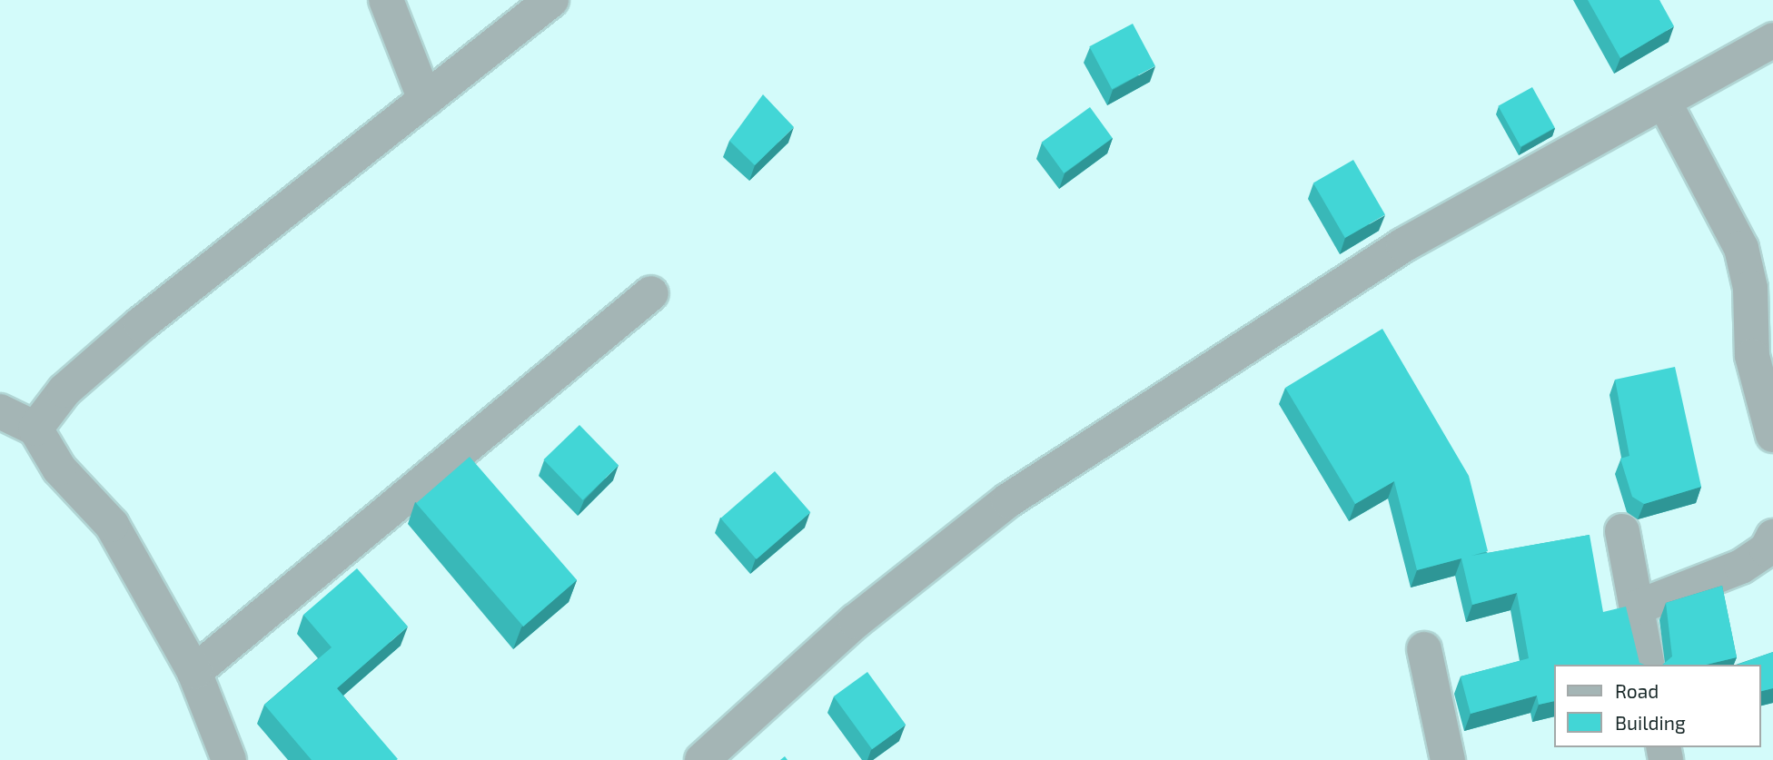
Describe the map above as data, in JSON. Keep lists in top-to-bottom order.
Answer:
{
  "legend": ["Road", "Building"]
}
